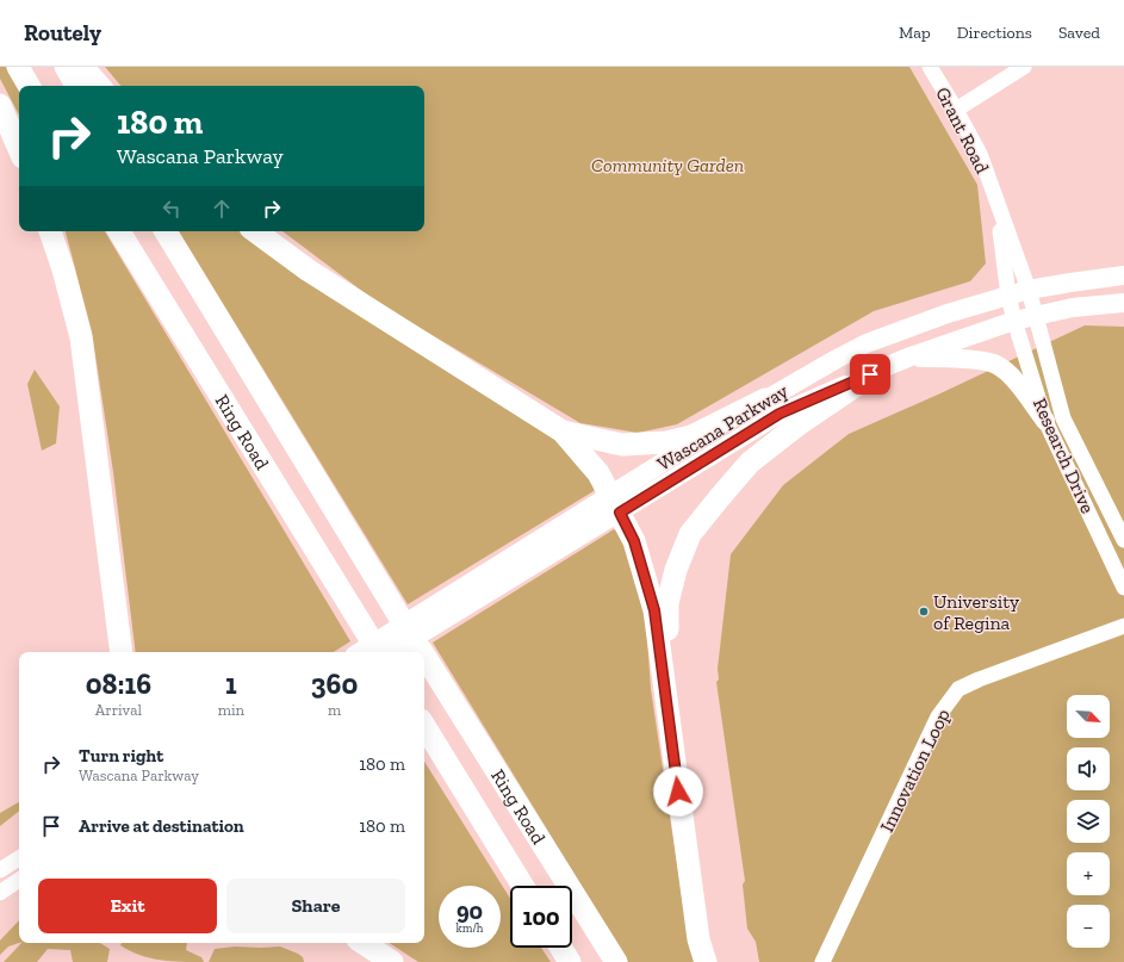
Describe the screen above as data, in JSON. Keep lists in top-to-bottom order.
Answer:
{
  "streets": {
    "highway": ["Ring Road"],
    "main road": ["Wascana Parkway"],
    "street": ["Grant Road", "Research Drive", "Innovation Loop"]
  },
  "crossings": [
    ["Grant Road", "Wascana Parkway"],
    ["Grant Road", "Research Drive"],
    ["Wascana Parkway", "Research Drive"]
  ],
  "parks": ["Community Garden"],
  "places": ["University of Regina"],
  "north": "bottom right",
  "page": {
    "header": "Routely",
    "nav": ["Map", "Directions", "Saved"],
    "turn": ["180 m", "Wascana Parkway"],
    "eta": [
      "08:16",
      "Arrival",
      "1",
      "min",
      "360",
      "m"
    ],
    "map_buttons": ["+", "−"],
    "list": [
      {
        "name": "Turn right",
        "note": "Wascana Parkway",
        "value": "180 m"
      },
      {
        "name": "Arrive at destination",
        "value": "180 m"
      }
    ],
    "buttons": ["Exit", "Share"],
    "speed": "90 km/h",
    "limit": "100"
  }
}
